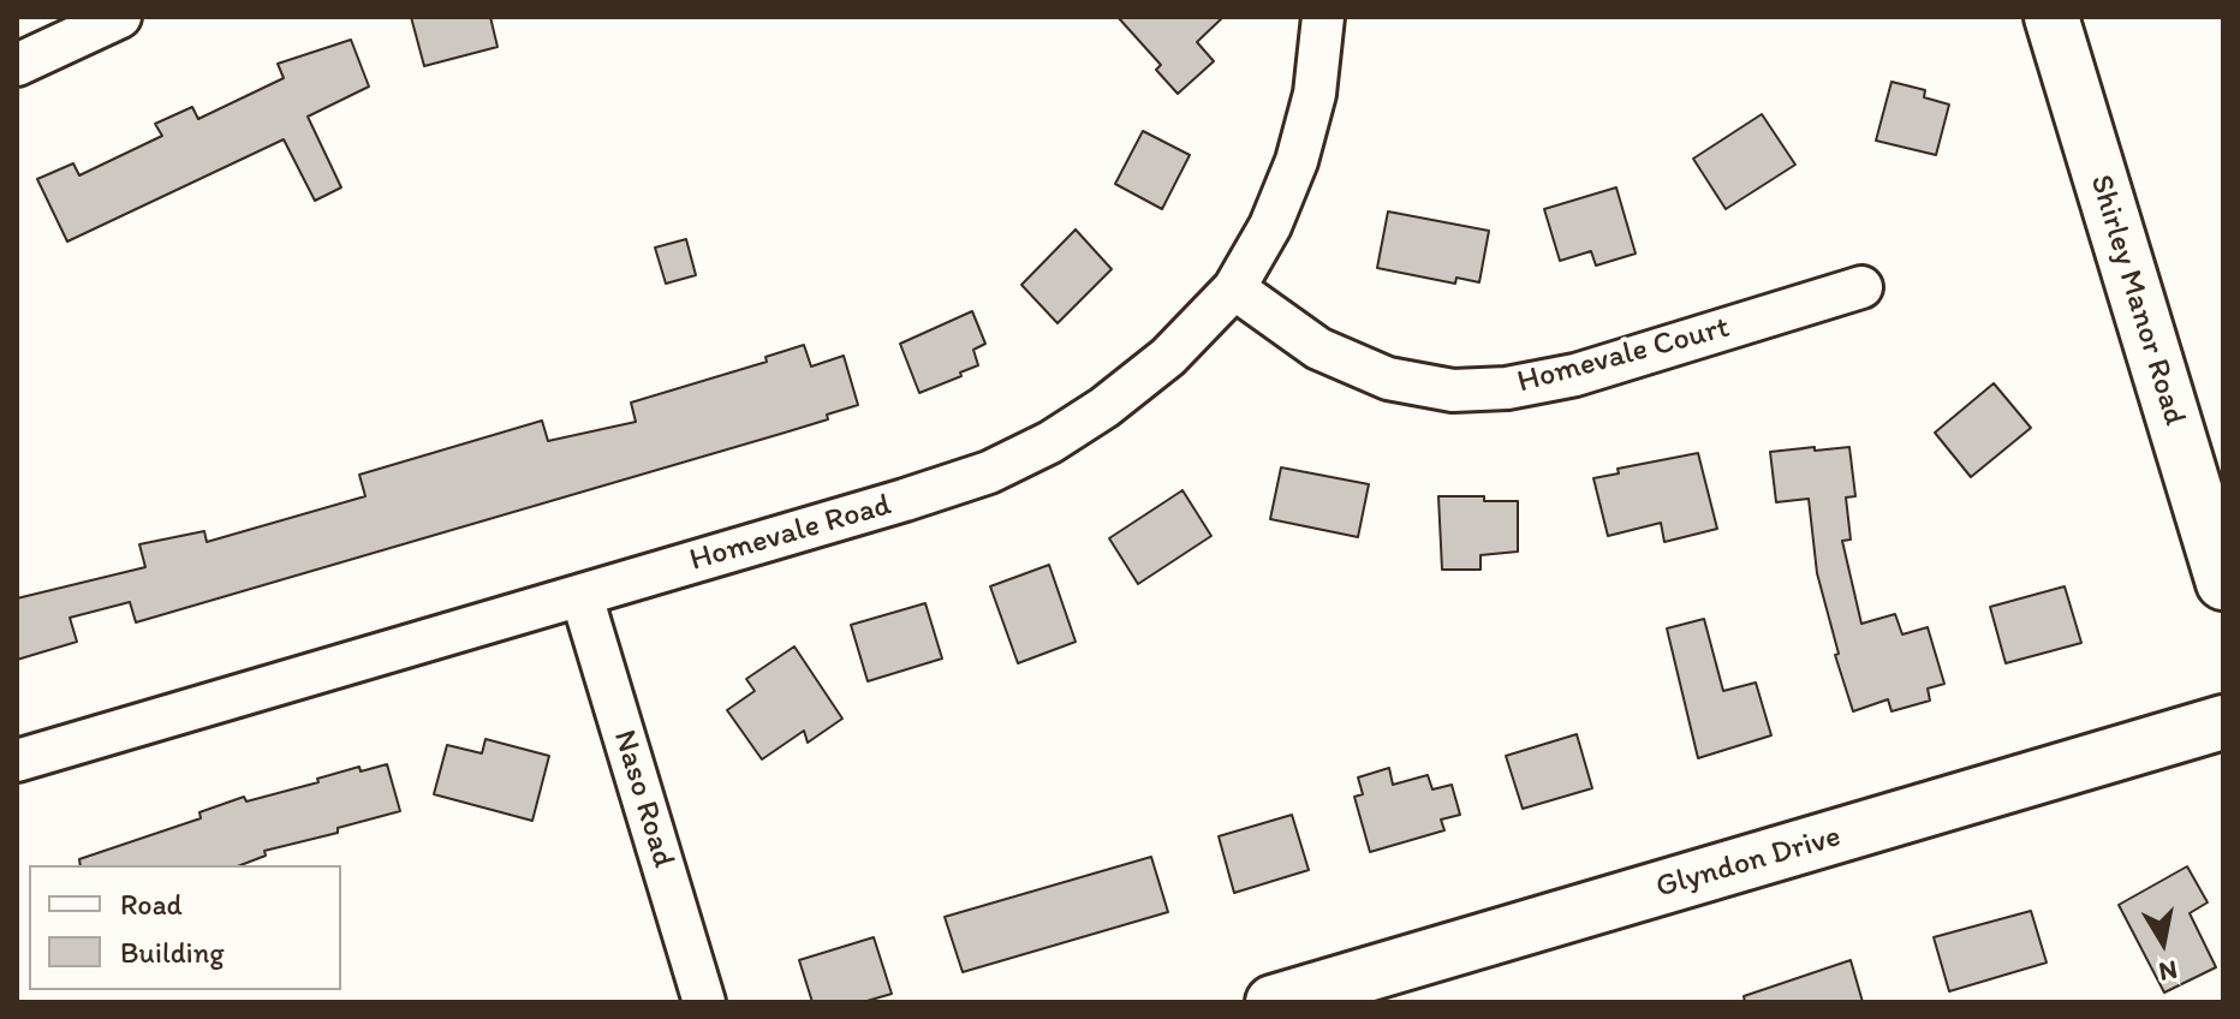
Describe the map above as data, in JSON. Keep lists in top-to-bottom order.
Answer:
{
  "streets": {
    "street": [
      "Shirley Manor Road",
      "Homevale Court",
      "Homevale Road",
      "Naso Road",
      "Glyndon Drive"
    ]
  },
  "crossings": [
    ["Homevale Court", "Homevale Road"],
    ["Homevale Road", "Naso Road"]
  ],
  "legend": ["Road", "Building"],
  "north": "bottom"
}
